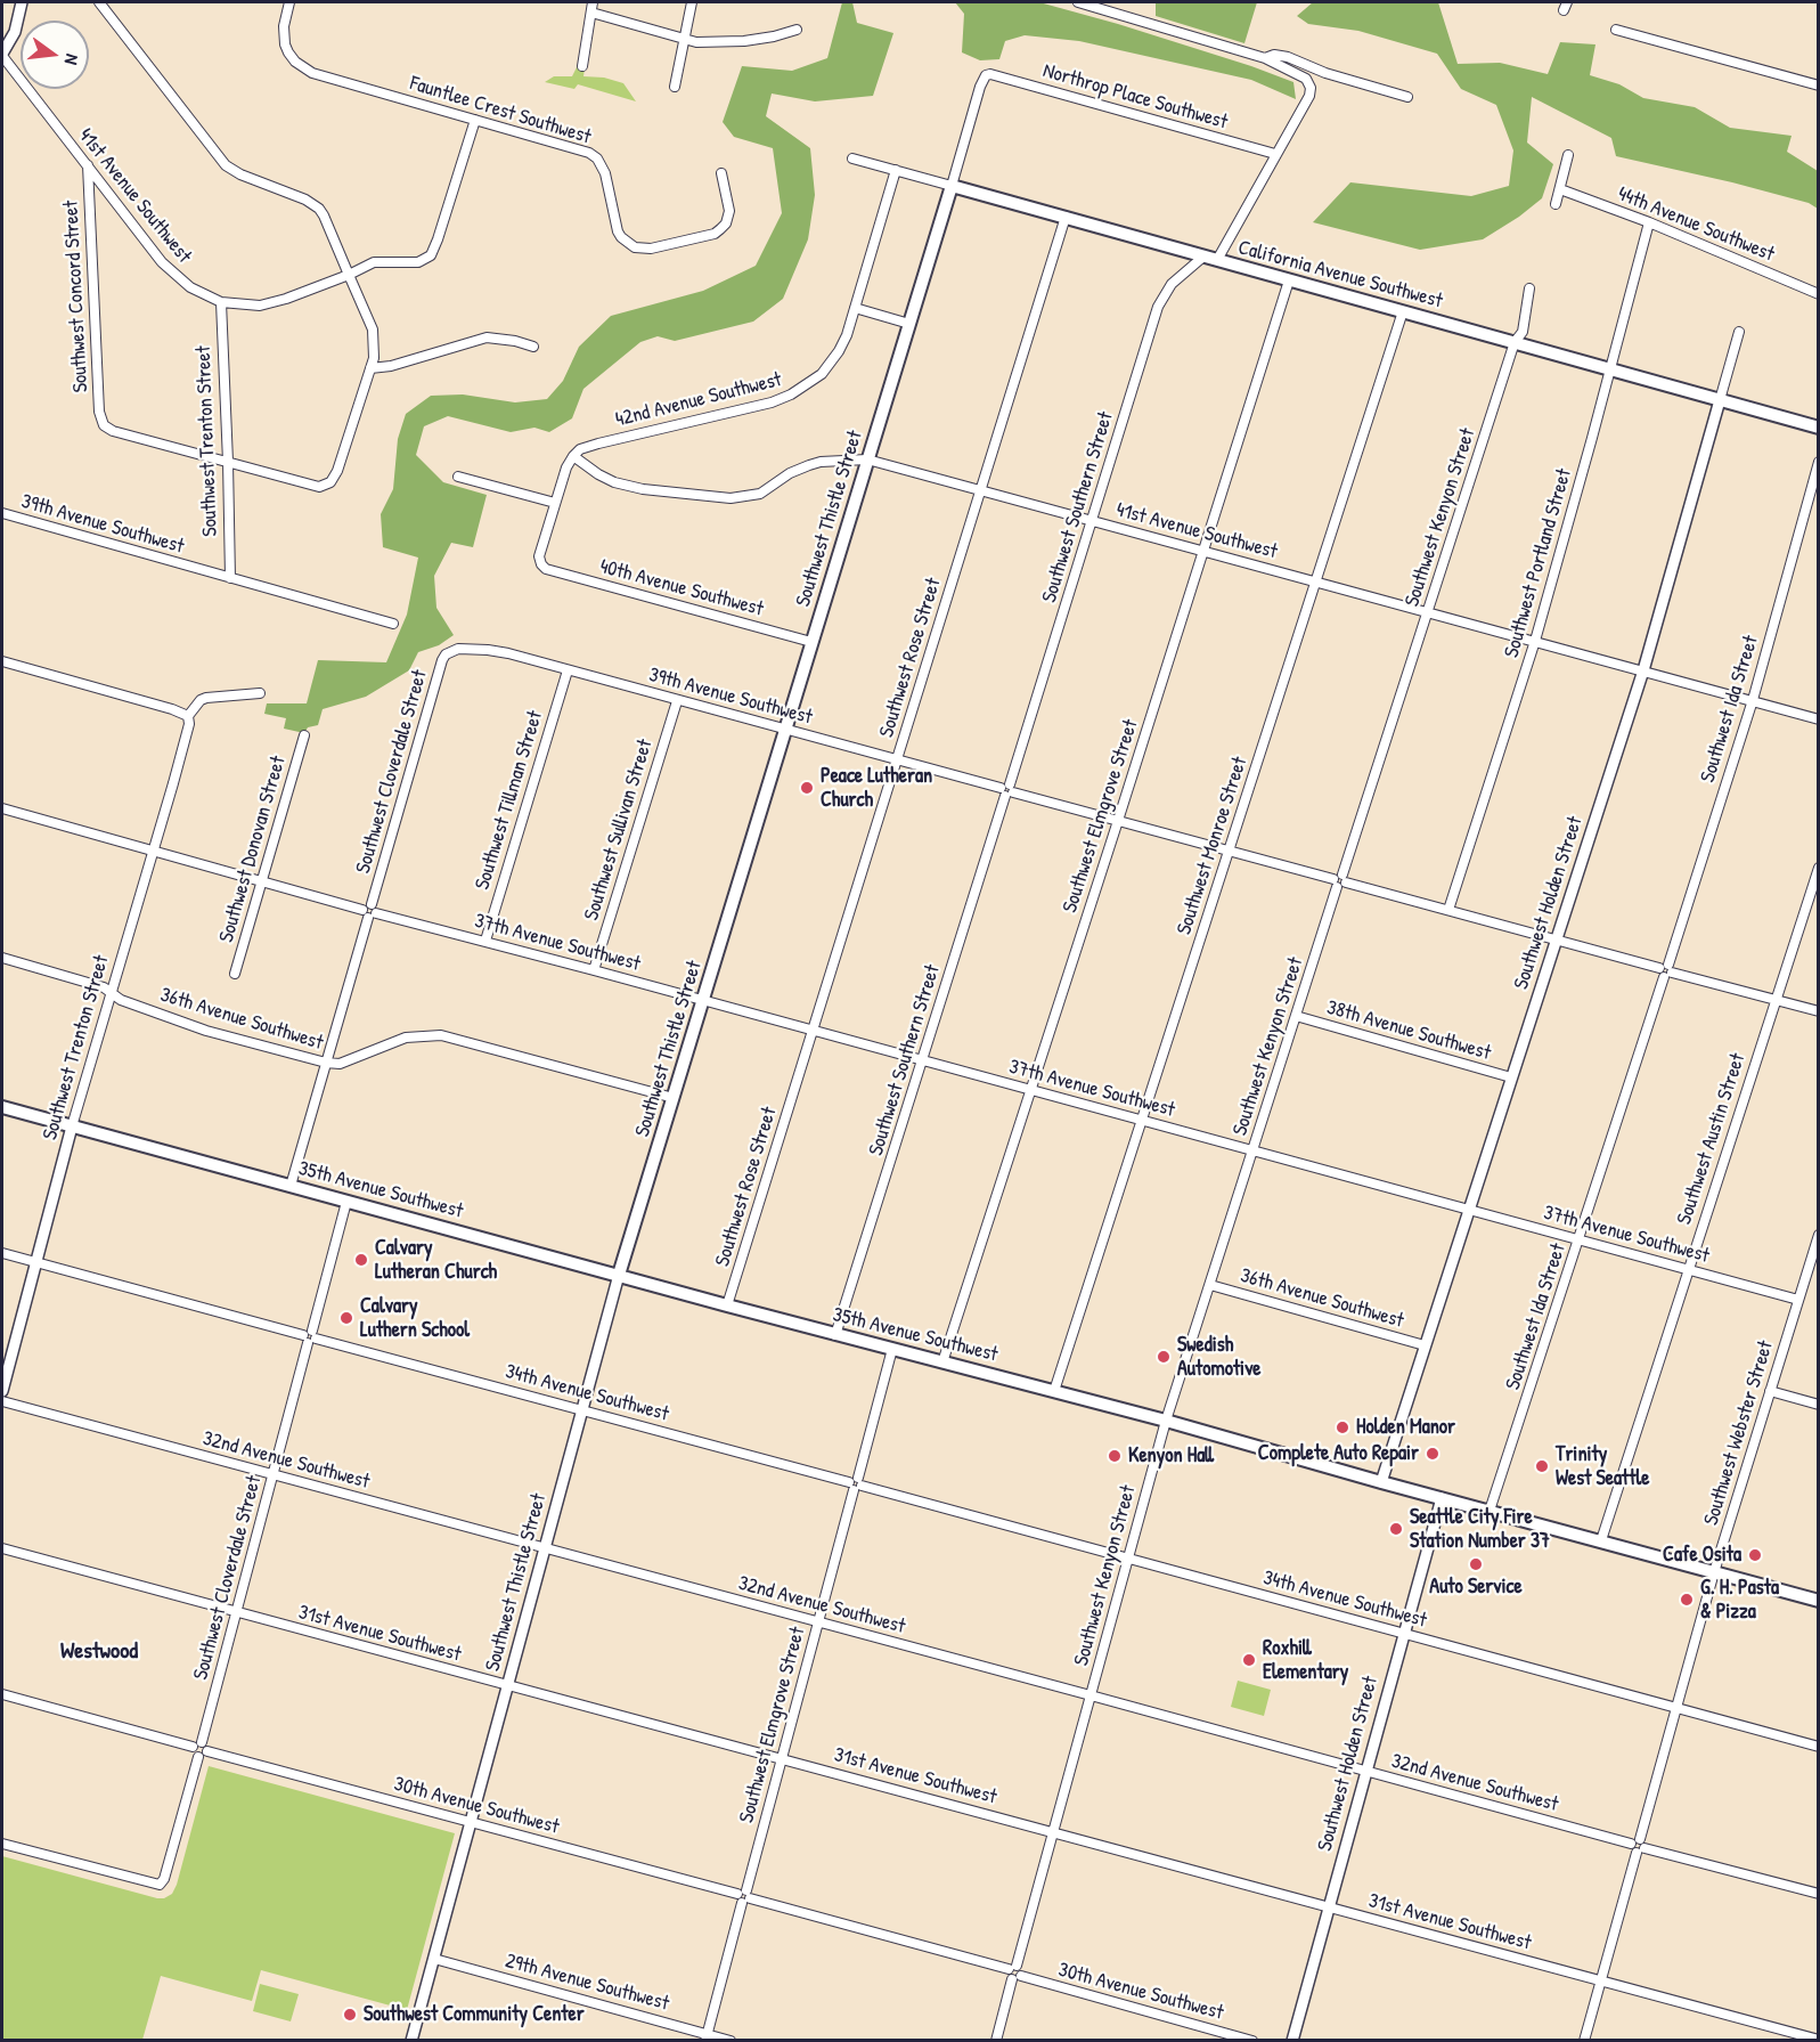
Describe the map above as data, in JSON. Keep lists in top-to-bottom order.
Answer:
{
  "streets": {
    "main road": ["California Avenue Southwest", "Southwest Thistle Street", "35th Avenue Southwest"],
    "street": [
      "Northrop Place Southwest",
      "Fauntlee Crest Southwest",
      "41st Avenue Southwest",
      "44th Avenue Southwest",
      "Southwest Concord Street",
      "42nd Avenue Southwest",
      "Southwest Trenton Street",
      "Southwest Southern Street",
      "Southwest Kenyon Street",
      "39th Avenue Southwest",
      "Southwest Portland Street",
      "40th Avenue Southwest",
      "Southwest Rose Street",
      "Southwest Ida Street",
      "Southwest Cloverdale Street",
      "Southwest Tillman Street",
      "Southwest Elmgrove Street",
      "Southwest Sullivan Street",
      "Southwest Monroe Street",
      "Southwest Donovan Street",
      "Southwest Holden Street",
      "37th Avenue Southwest",
      "36th Avenue Southwest",
      "38th Avenue Southwest",
      "Southwest Austin Street",
      "34th Avenue Southwest",
      "Southwest Webster Street",
      "32nd Avenue Southwest",
      "31st Avenue Southwest",
      "30th Avenue Southwest",
      "29th Avenue Southwest"
    ]
  },
  "crossings": [
    ["Northrop Place Southwest", "Southwest Thistle Street"],
    ["41st Avenue Southwest", "Southwest Concord Street"],
    ["41st Avenue Southwest", "42nd Avenue Southwest"],
    ["41st Avenue Southwest", "Southwest Trenton Street"],
    ["41st Avenue Southwest", "Southwest Southern Street"],
    ["41st Avenue Southwest", "Southwest Kenyon Street"],
    ["41st Avenue Southwest", "Southwest Thistle Street"],
    ["41st Avenue Southwest", "Southwest Portland Street"],
    ["41st Avenue Southwest", "Southwest Rose Street"],
    ["41st Avenue Southwest", "Southwest Ida Street"],
    ["41st Avenue Southwest", "Southwest Elmgrove Street"],
    ["41st Avenue Southwest", "Southwest Monroe Street"],
    ["41st Avenue Southwest", "Southwest Holden Street"],
    ["44th Avenue Southwest", "Southwest Portland Street"],
    ["California Avenue Southwest", "Southwest Southern Street"],
    ["California Avenue Southwest", "Southwest Kenyon Street"],
    ["California Avenue Southwest", "Southwest Thistle Street"],
    ["California Avenue Southwest", "Southwest Portland Street"],
    ["California Avenue Southwest", "Southwest Rose Street"],
    ["California Avenue Southwest", "Southwest Elmgrove Street"],
    ["California Avenue Southwest", "Southwest Monroe Street"],
    ["California Avenue Southwest", "Southwest Holden Street"],
    ["Southwest Concord Street", "Southwest Trenton Street"],
    ["Southwest Trenton Street", "39th Avenue Southwest"],
    ["Southwest Trenton Street", "37th Avenue Southwest"],
    ["Southwest Trenton Street", "36th Avenue Southwest"],
    ["Southwest Trenton Street", "35th Avenue Southwest"],
    ["Southwest Trenton Street", "34th Avenue Southwest"],
    ["Southwest Southern Street", "39th Avenue Southwest"],
    ["Southwest Southern Street", "37th Avenue Southwest"],
    ["Southwest Southern Street", "35th Avenue Southwest"],
    ["Southwest Kenyon Street", "39th Avenue Southwest"],
    ["Southwest Kenyon Street", "37th Avenue Southwest"],
    ["Southwest Kenyon Street", "36th Avenue Southwest"],
    ["Southwest Kenyon Street", "38th Avenue Southwest"],
    ["Southwest Kenyon Street", "35th Avenue Southwest"],
    ["Southwest Kenyon Street", "34th Avenue Southwest"],
    ["Southwest Kenyon Street", "32nd Avenue Southwest"],
    ["Southwest Kenyon Street", "31st Avenue Southwest"],
    ["Southwest Kenyon Street", "30th Avenue Southwest"],
    ["Southwest Thistle Street", "39th Avenue Southwest"],
    ["Southwest Thistle Street", "40th Avenue Southwest"],
    ["Southwest Thistle Street", "37th Avenue Southwest"],
    ["Southwest Thistle Street", "36th Avenue Southwest"],
    ["Southwest Thistle Street", "35th Avenue Southwest"],
    ["Southwest Thistle Street", "34th Avenue Southwest"],
    ["Southwest Thistle Street", "32nd Avenue Southwest"],
    ["Southwest Thistle Street", "31st Avenue Southwest"],
    ["Southwest Thistle Street", "30th Avenue Southwest"],
    ["Southwest Thistle Street", "29th Avenue Southwest"],
    ["39th Avenue Southwest", "Southwest Portland Street"],
    ["39th Avenue Southwest", "Southwest Rose Street"],
    ["39th Avenue Southwest", "Southwest Ida Street"],
    ["39th Avenue Southwest", "Southwest Cloverdale Street"],
    ["39th Avenue Southwest", "Southwest Tillman Street"],
    ["39th Avenue Southwest", "Southwest Elmgrove Street"],
    ["39th Avenue Southwest", "Southwest Sullivan Street"],
    ["39th Avenue Southwest", "Southwest Monroe Street"],
    ["39th Avenue Southwest", "Southwest Holden Street"],
    ["39th Avenue Southwest", "Southwest Austin Street"],
    ["Southwest Rose Street", "37th Avenue Southwest"],
    ["Southwest Rose Street", "35th Avenue Southwest"],
    ["Southwest Ida Street", "37th Avenue Southwest"],
    ["Southwest Ida Street", "35th Avenue Southwest"],
    ["Southwest Cloverdale Street", "37th Avenue Southwest"],
    ["Southwest Cloverdale Street", "36th Avenue Southwest"],
    ["Southwest Cloverdale Street", "35th Avenue Southwest"],
    ["Southwest Cloverdale Street", "34th Avenue Southwest"],
    ["Southwest Cloverdale Street", "32nd Avenue Southwest"],
    ["Southwest Cloverdale Street", "31st Avenue Southwest"],
    ["Southwest Cloverdale Street", "30th Avenue Southwest"],
    ["Southwest Tillman Street", "37th Avenue Southwest"],
    ["Southwest Elmgrove Street", "37th Avenue Southwest"],
    ["Southwest Elmgrove Street", "35th Avenue Southwest"],
    ["Southwest Elmgrove Street", "34th Avenue Southwest"],
    ["Southwest Elmgrove Street", "32nd Avenue Southwest"],
    ["Southwest Elmgrove Street", "31st Avenue Southwest"],
    ["Southwest Elmgrove Street", "30th Avenue Southwest"],
    ["Southwest Elmgrove Street", "29th Avenue Southwest"],
    ["Southwest Sullivan Street", "37th Avenue Southwest"],
    ["Southwest Monroe Street", "37th Avenue Southwest"],
    ["Southwest Monroe Street", "35th Avenue Southwest"],
    ["Southwest Donovan Street", "37th Avenue Southwest"],
    ["Southwest Holden Street", "37th Avenue Southwest"],
    ["Southwest Holden Street", "36th Avenue Southwest"],
    ["Southwest Holden Street", "38th Avenue Southwest"],
    ["Southwest Holden Street", "35th Avenue Southwest"],
    ["Southwest Holden Street", "34th Avenue Southwest"],
    ["Southwest Holden Street", "32nd Avenue Southwest"],
    ["Southwest Holden Street", "31st Avenue Southwest"],
    ["37th Avenue Southwest", "Southwest Austin Street"],
    ["37th Avenue Southwest", "Southwest Webster Street"],
    ["Southwest Austin Street", "35th Avenue Southwest"],
    ["35th Avenue Southwest", "Southwest Webster Street"],
    ["34th Avenue Southwest", "Southwest Webster Street"],
    ["Southwest Webster Street", "32nd Avenue Southwest"],
    ["Southwest Webster Street", "31st Avenue Southwest"]
  ],
  "districts": ["Westwood"],
  "places": [
    "Peace Lutheran Church",
    "Calvary Lutheran Church",
    "Calvary Luthern School",
    "Swedish Automotive",
    "Holden Manor",
    "Complete Auto Repair",
    "Kenyon Hall",
    "Trinity West Seattle",
    "Seattle City Fire Station Number 37",
    "Cafe Osita",
    "Auto Service",
    "G. H. Pasta & Pizza",
    "Roxhill Elementary",
    "Southwest Community Center"
  ],
  "north": "right"
}
